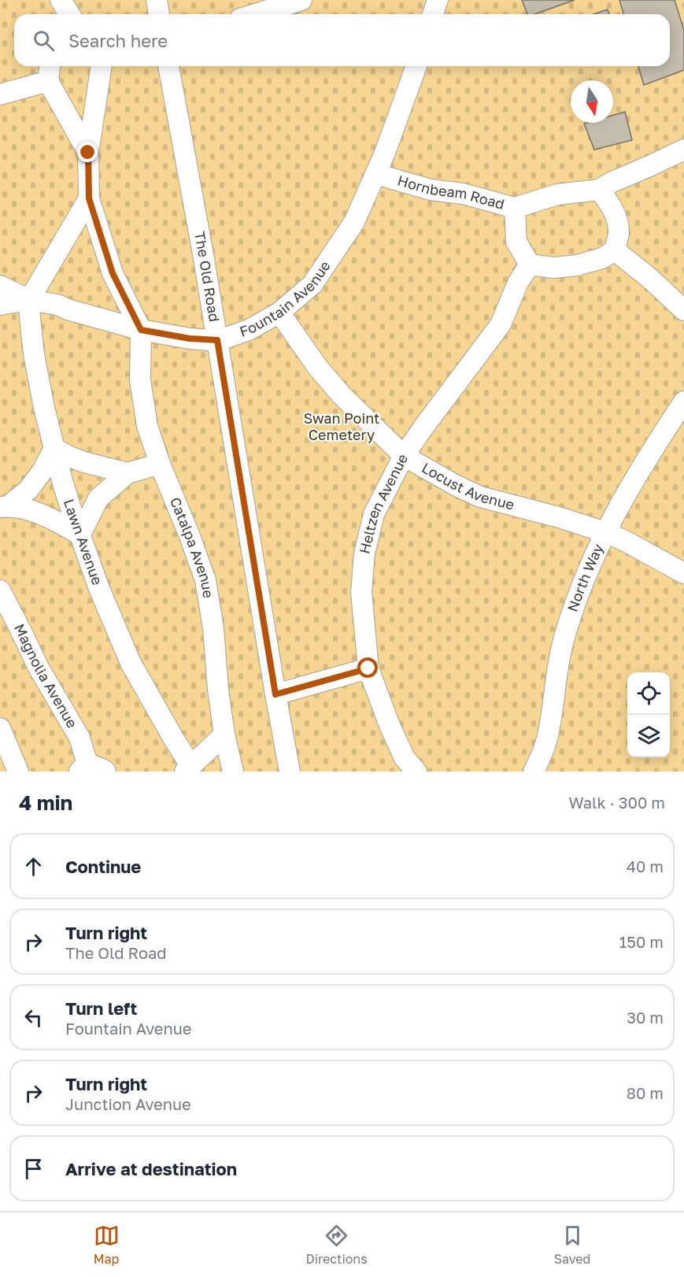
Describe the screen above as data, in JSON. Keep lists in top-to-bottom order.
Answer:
{
  "streets": {
    "lane": [
      "Hornbeam Road",
      "The Old Road",
      "Fountain Avenue",
      "Locust Avenue",
      "Heltzen Avenue",
      "Lawn Avenue",
      "Catalpa Avenue",
      "North Way",
      "Magnolia Avenue"
    ]
  },
  "crossings": [
    ["Hornbeam Road", "Fountain Avenue"],
    ["Hornbeam Road", "Heltzen Avenue"],
    ["The Old Road", "Fountain Avenue"],
    ["Fountain Avenue", "Locust Avenue"],
    ["Fountain Avenue", "Lawn Avenue"],
    ["Fountain Avenue", "Catalpa Avenue"],
    ["Locust Avenue", "Heltzen Avenue"],
    ["Locust Avenue", "North Way"]
  ],
  "parks": ["Swan Point Cemetery"],
  "north": "bottom",
  "page": {
    "search": "Search here",
    "heading": ["4 min", "Walk · 300 m"],
    "list": [
      ["Continue", "40 m"],
      ["Turn right", "The Old Road", "150 m"],
      ["Turn left", "Fountain Avenue", "30 m"],
      ["Turn right", "Junction Avenue", "80 m"],
      "Arrive at destination"
    ],
    "nav": ["Map", "Directions", "Saved"]
  }
}
